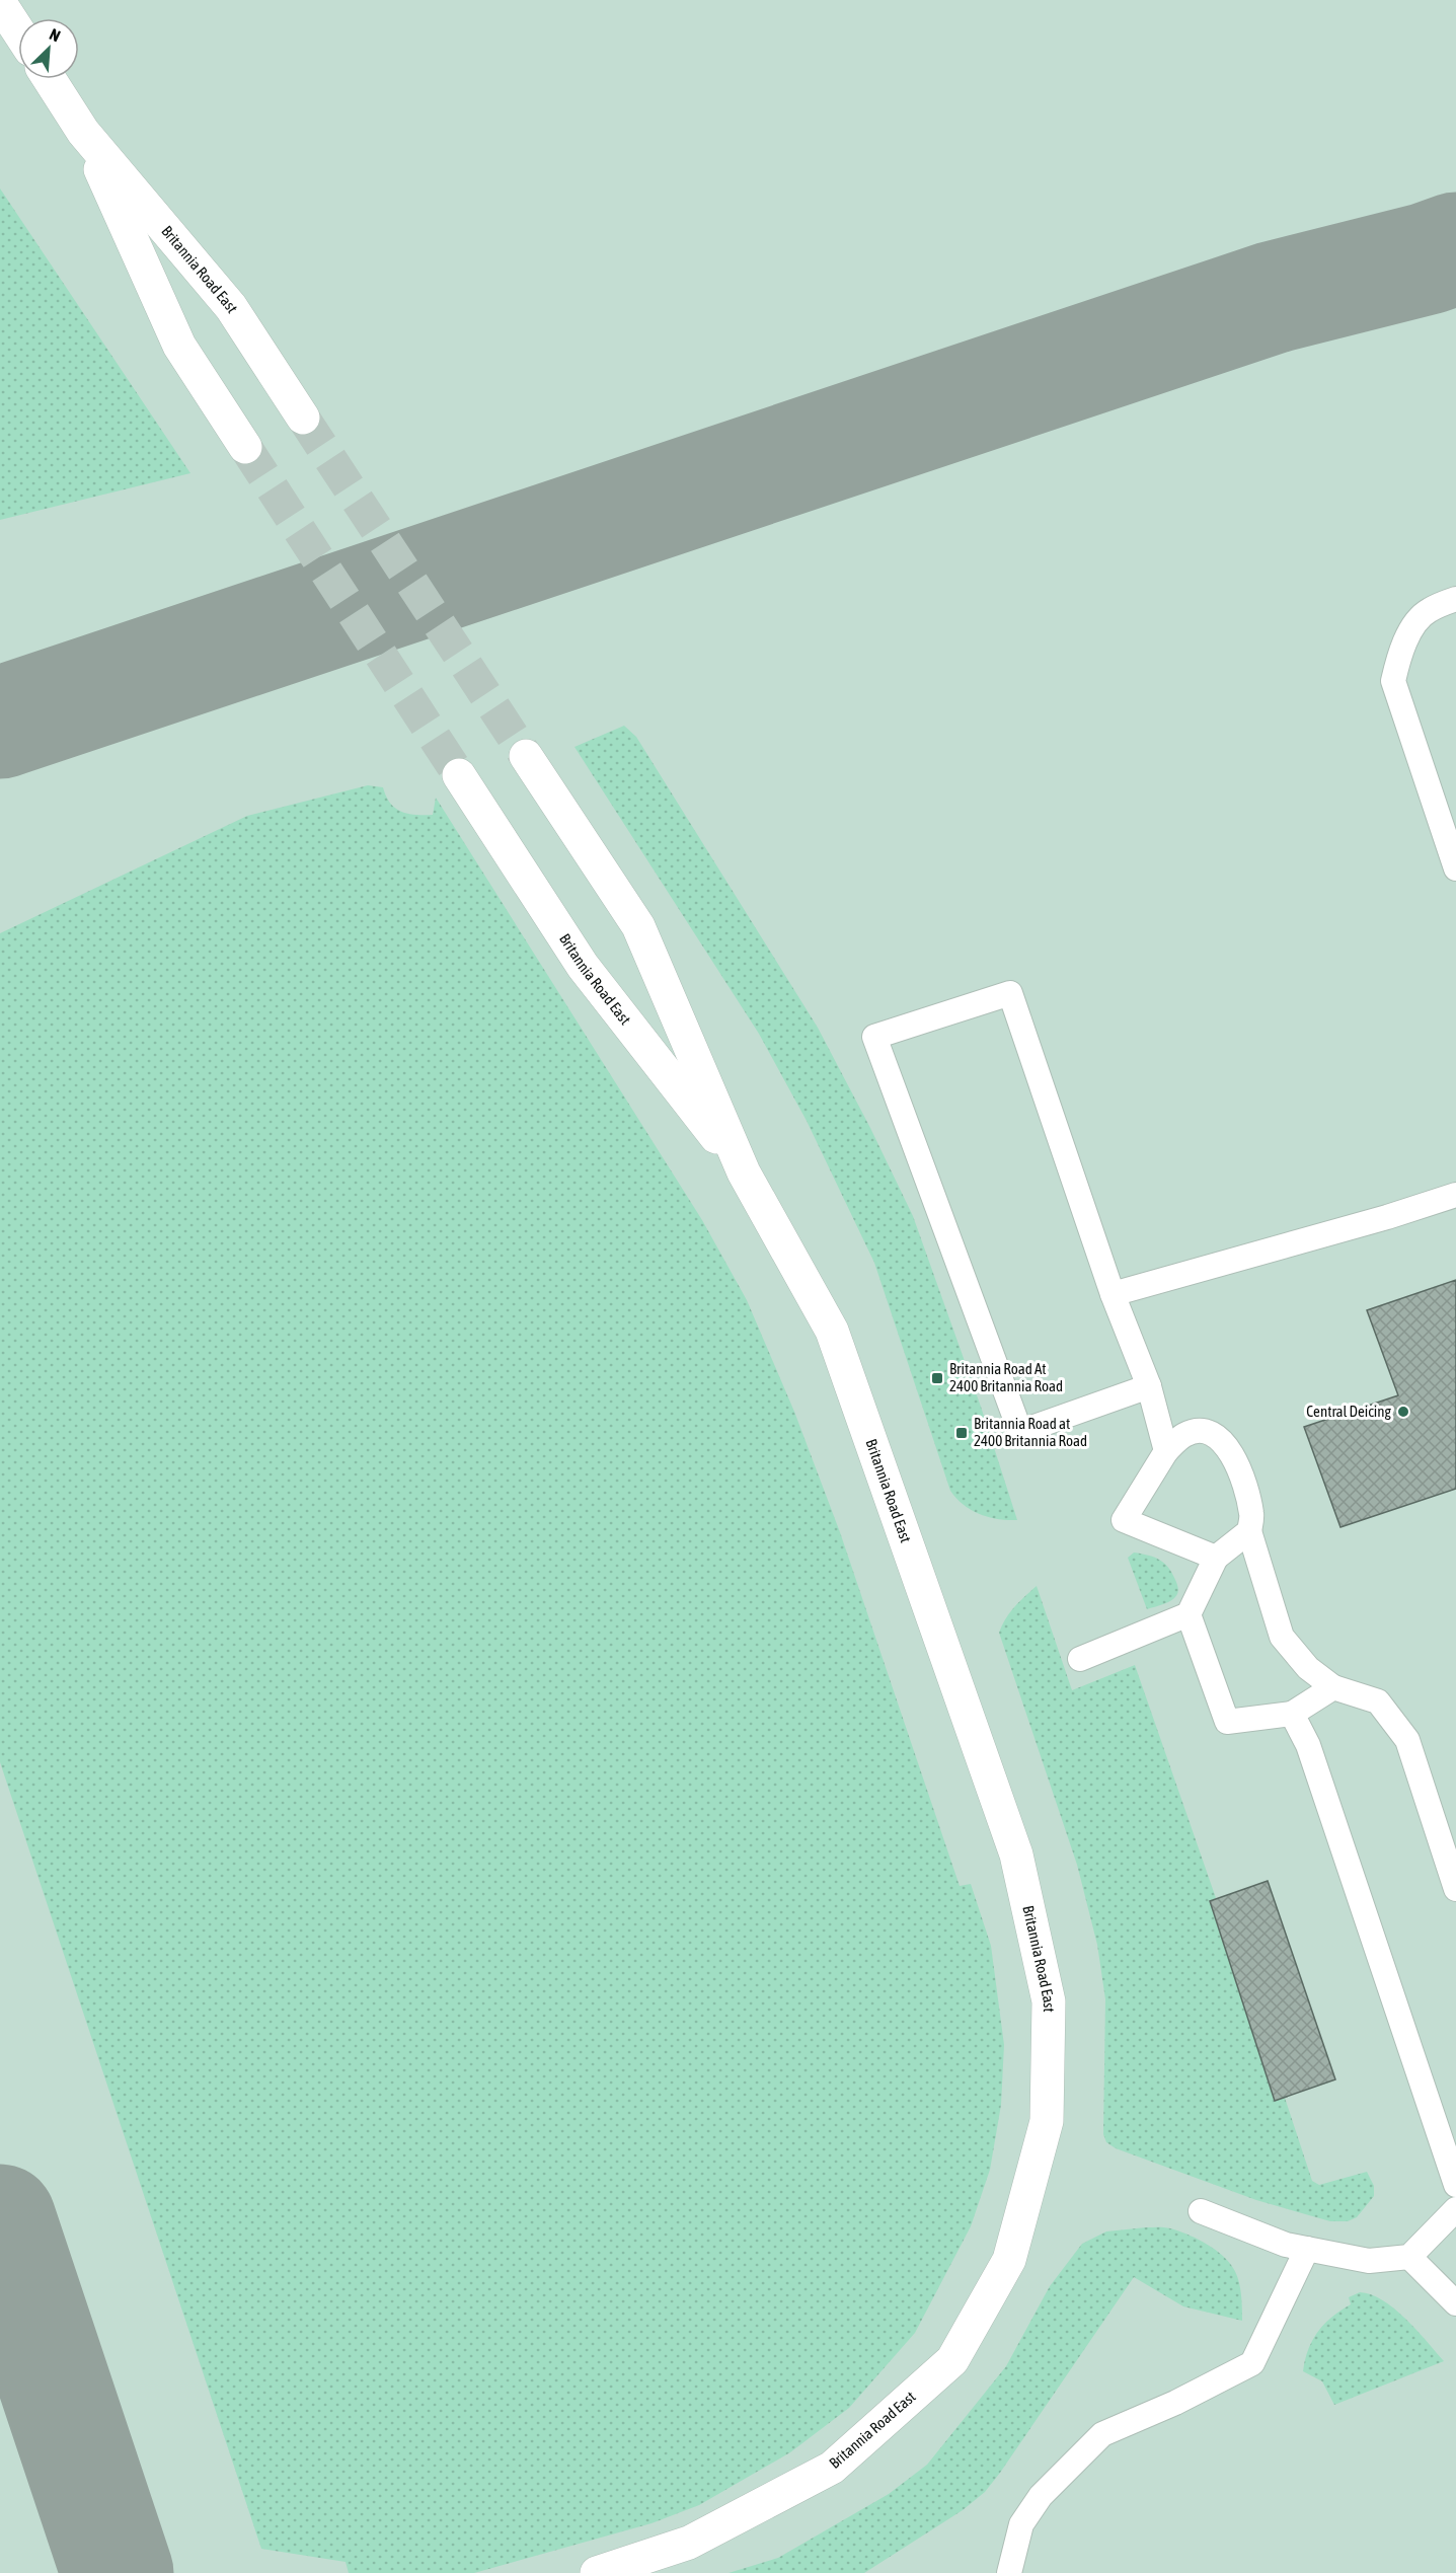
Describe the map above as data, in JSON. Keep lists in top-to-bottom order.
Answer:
{
  "streets": {
    "street": ["Britannia Road East"]
  },
  "places": {
    "transit": ["Britannia Road At 2400 Britannia Road", "Britannia Road at 2400 Britannia Road"],
    "other": ["Central Deicing"]
  },
  "north": "top right"
}
